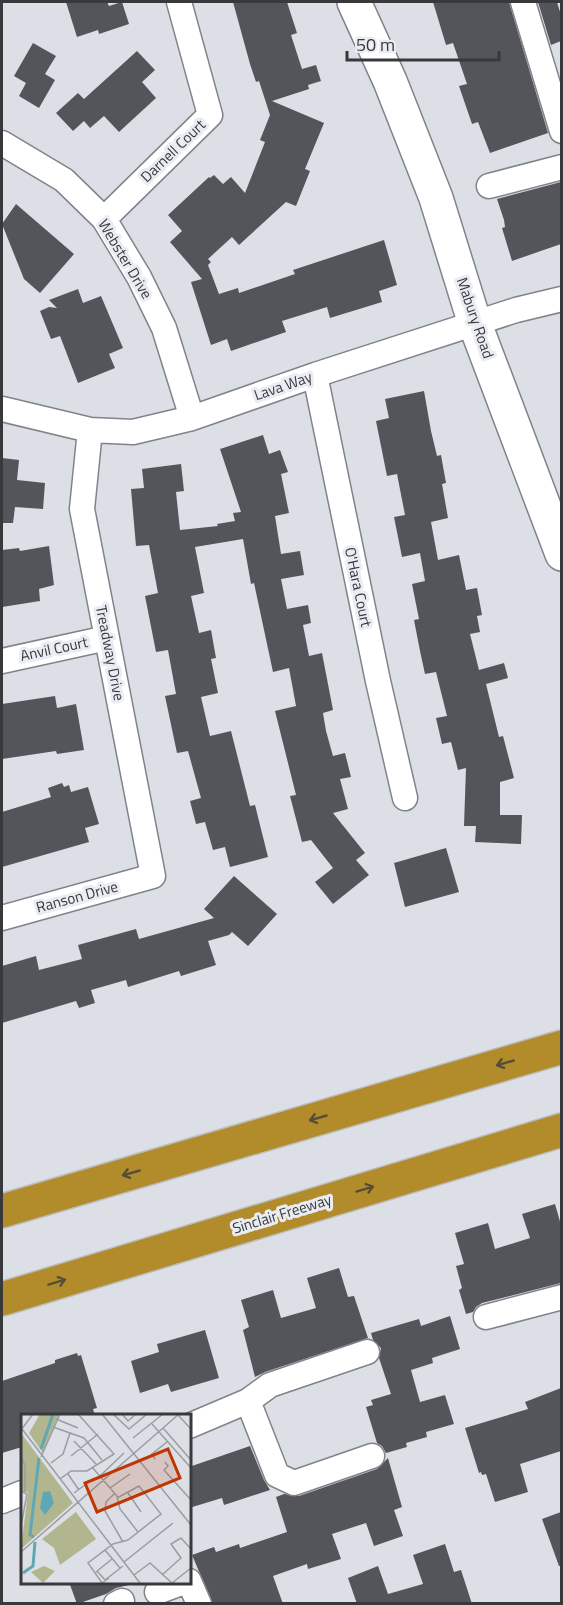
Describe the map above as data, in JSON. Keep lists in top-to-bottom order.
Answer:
{
  "streets": {
    "highway": ["Sinclair Freeway"],
    "main road": ["Mabury Road"],
    "street": [
      "Darnell Court",
      "Webster Drive",
      "Lava Way",
      "O'Hara Court",
      "Anvil Court",
      "Treadway Drive",
      "Ranson Drive"
    ]
  },
  "crossings": [
    ["Darnell Court", "Webster Drive"],
    ["Webster Drive", "Lava Way"],
    ["Mabury Road", "Lava Way"],
    ["Lava Way", "O'Hara Court"],
    ["Lava Way", "Treadway Drive"],
    ["Anvil Court", "Treadway Drive"],
    ["Treadway Drive", "Ranson Drive"]
  ],
  "scale_bar": "50 m"
}
